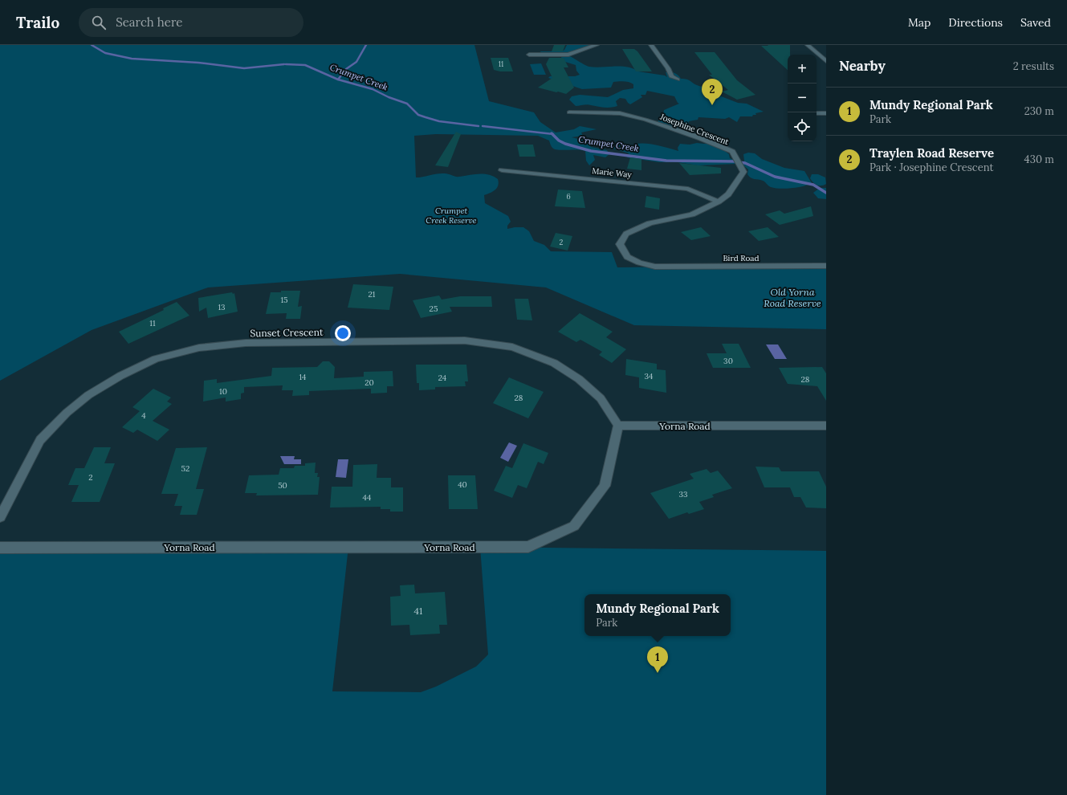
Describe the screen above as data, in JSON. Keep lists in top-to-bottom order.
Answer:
{
  "streets": {
    "street": [
      "Josephine Crescent",
      "Marie Way",
      "Bird Road",
      "Sunset Crescent",
      "Yorna Road"
    ]
  },
  "crossings": [
    ["Josephine Crescent", "Marie Way"],
    ["Josephine Crescent", "Bird Road"],
    ["Sunset Crescent", "Yorna Road"]
  ],
  "water": ["Crumpet Creek"],
  "parks": ["Crumpet Creek Reserve", "Old Yorna Road Reserve"],
  "house_numbers": [
    "11",
    "6",
    "2",
    "21",
    "15",
    "13",
    "25",
    "11",
    "30",
    "34",
    "14",
    "24",
    "28",
    "20",
    "10",
    "28",
    "4",
    "52",
    "2",
    "40",
    "50",
    "33",
    "44",
    "41"
  ],
  "page": {
    "header": "Trailo",
    "search": "Search here",
    "nav": ["Map", "Directions", "Saved"],
    "heading": ["Nearby", "2 results"],
    "map_buttons": ["+", "−"],
    "pins": ["2", "1"],
    "list": [
      {
        "mark": "1",
        "name": "Mundy Regional Park",
        "note": "Park",
        "value": "230 m"
      },
      {
        "mark": "2",
        "name": "Traylen Road Reserve",
        "note": "Park · Josephine Crescent",
        "value": "430 m"
      }
    ],
    "popup": ["Mundy Regional Park", "Park"]
  }
}
